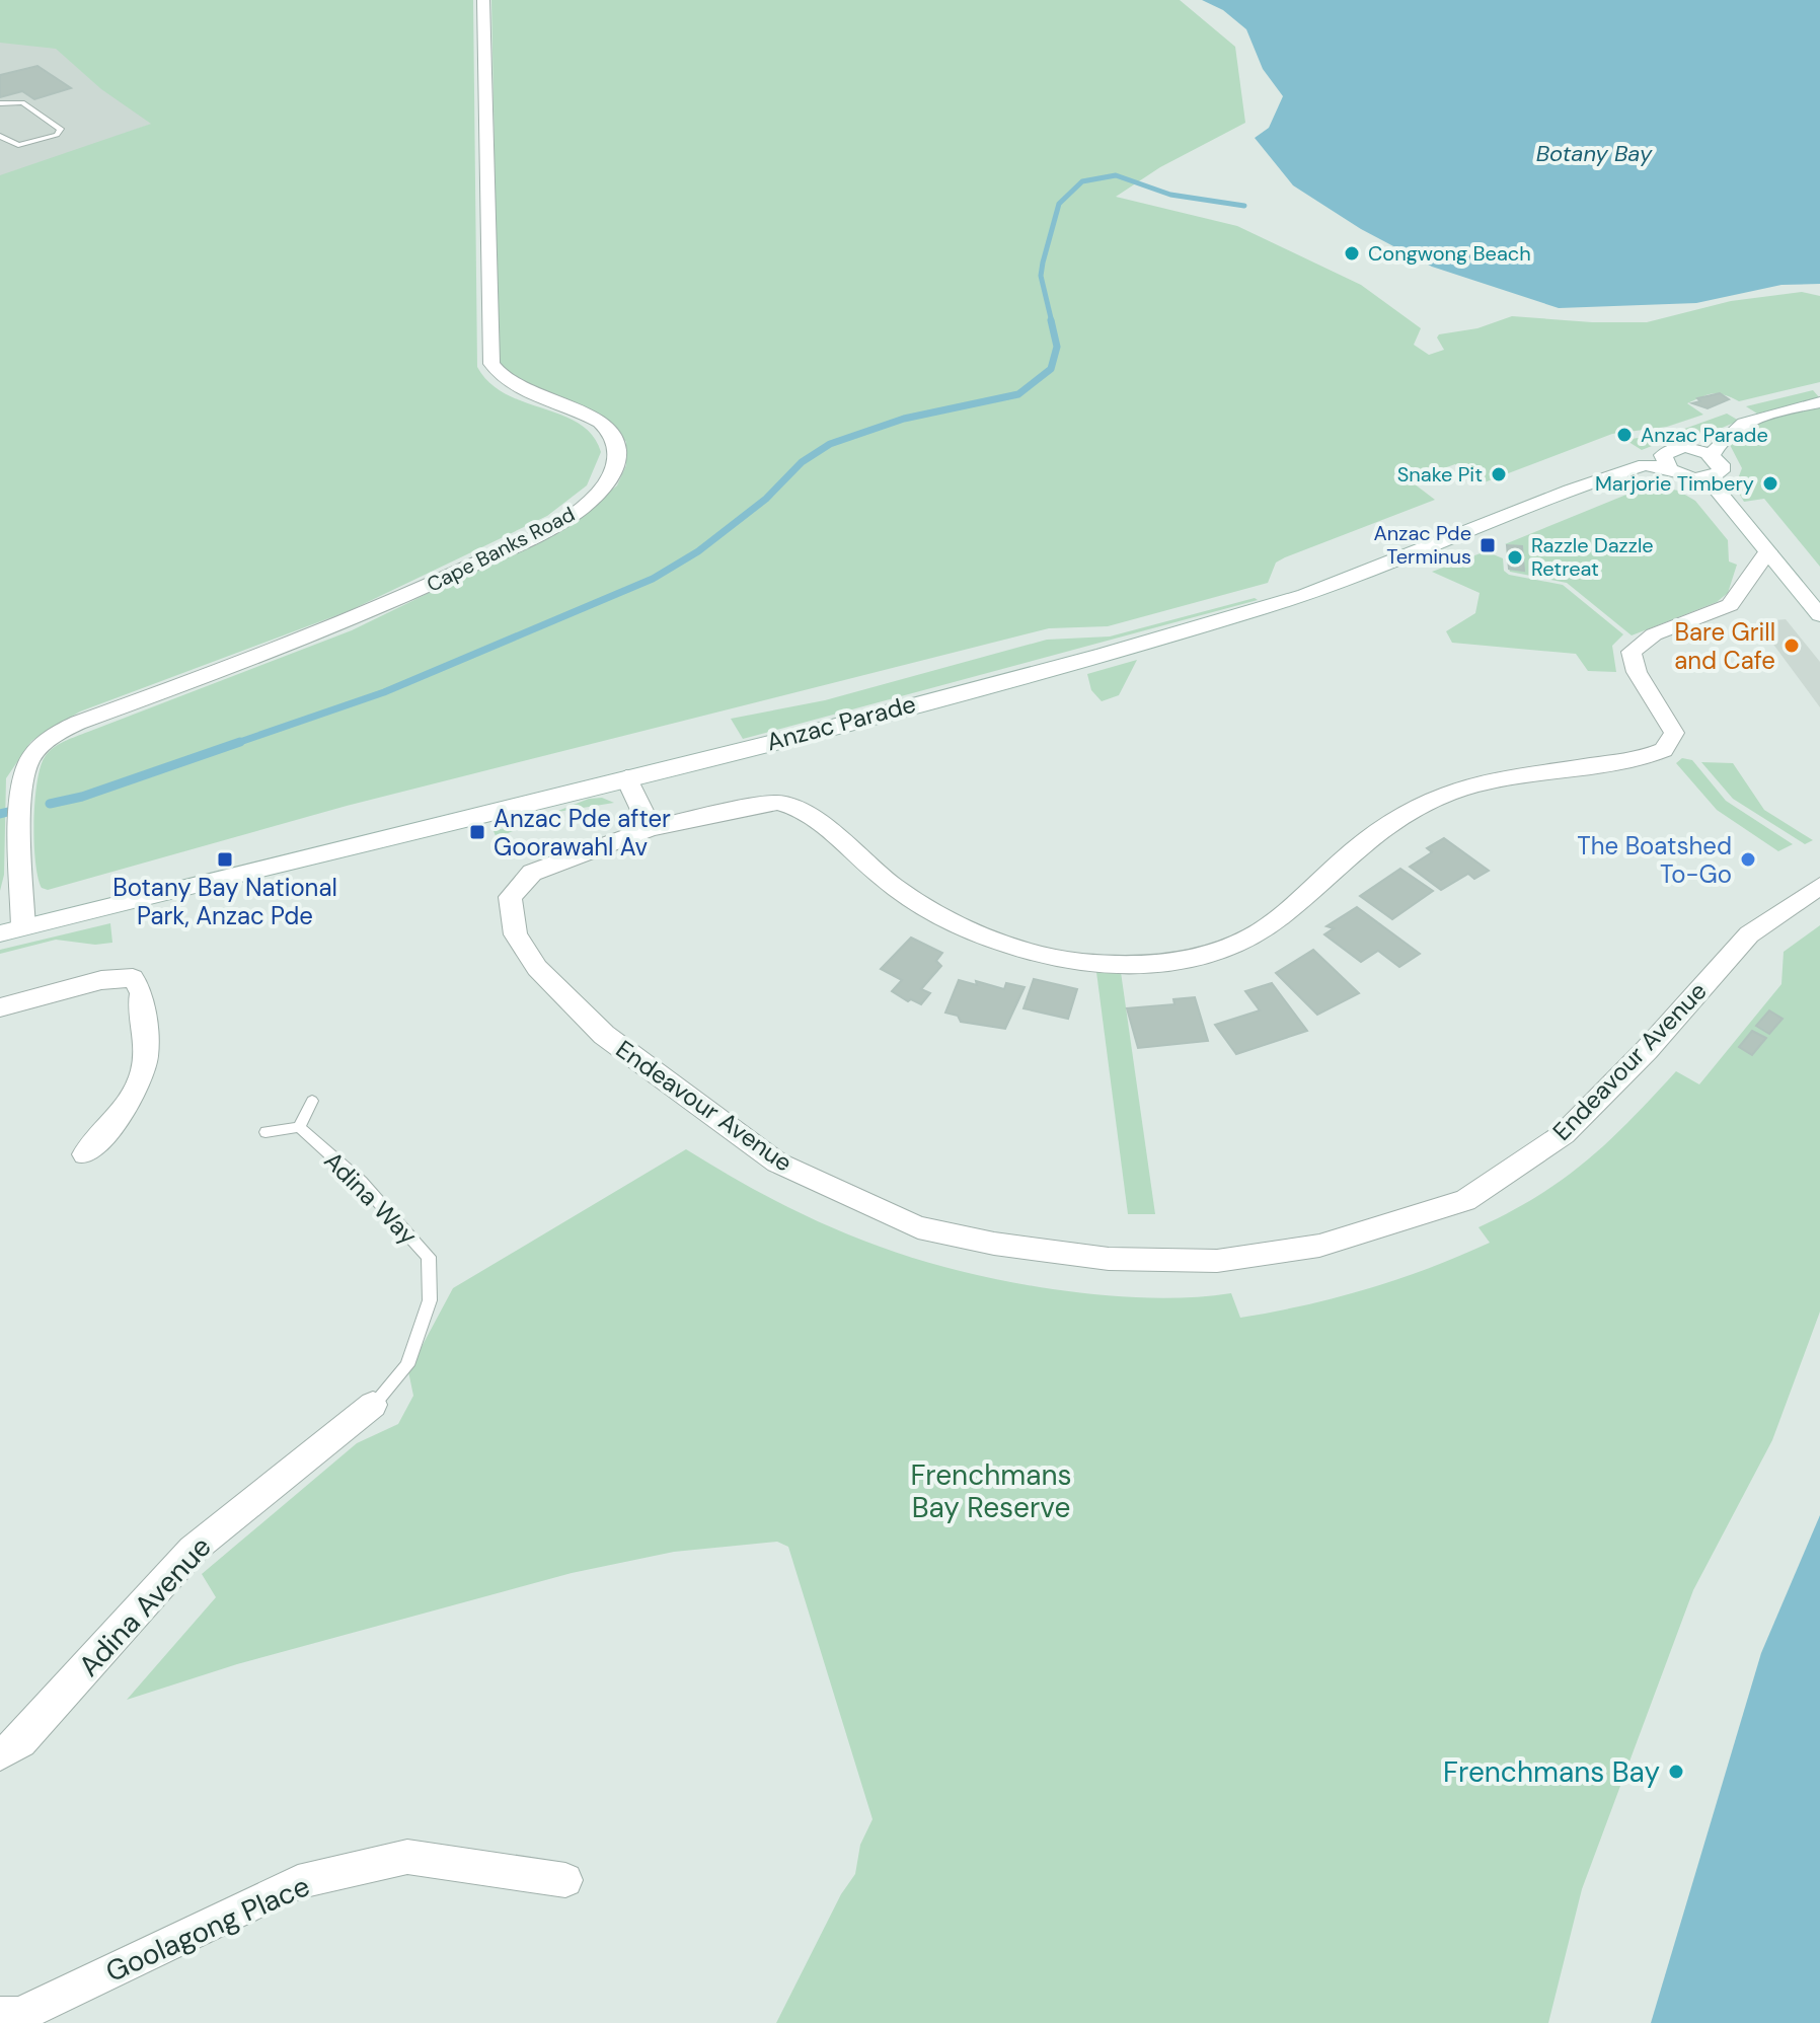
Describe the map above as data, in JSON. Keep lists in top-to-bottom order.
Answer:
{
  "streets": {
    "street": [
      "Cape Banks Road",
      "Anzac Parade",
      "Endeavour Avenue",
      "Adina Avenue",
      "Goolagong Place"
    ],
    "lane": ["Adina Way"]
  },
  "crossings": [
    ["Cape Banks Road", "Anzac Parade"],
    ["Adina Way", "Adina Avenue"]
  ],
  "water": ["Botany Bay"],
  "parks": ["Frenchmans Bay Reserve"],
  "places": {
    "other": [
      "Congwong Beach",
      "Anzac Parade",
      "Snake Pit",
      "Marjorie Timbery",
      "Razzle Dazzle Retreat",
      "Bare Grill and Cafe",
      "The Boatshed To-Go",
      "Frenchmans Bay"
    ],
    "transit": ["Anzac Pde Terminus", "Anzac Pde after Goorawahl Av", "Botany Bay National Park, Anzac Pde"]
  }
}
